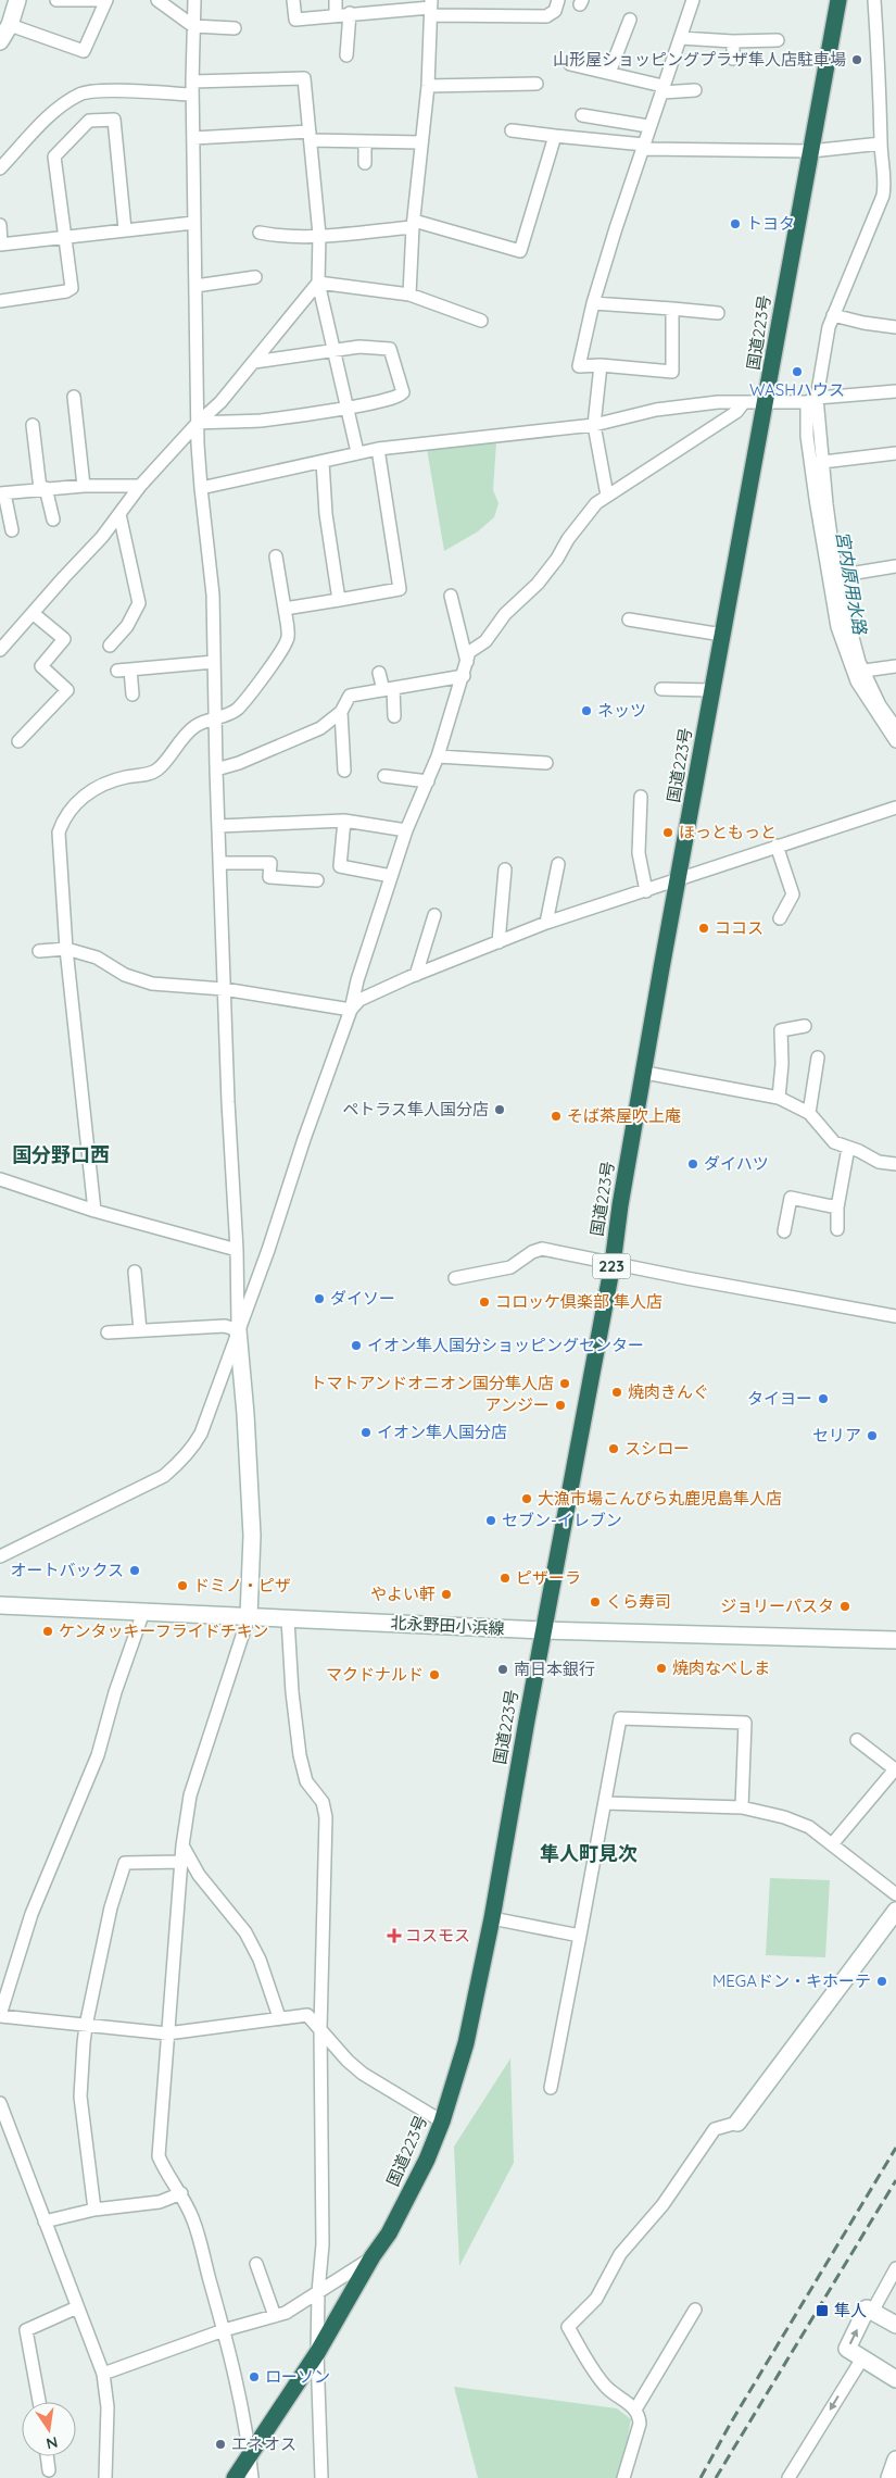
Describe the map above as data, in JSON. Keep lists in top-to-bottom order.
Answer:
{
  "streets": {
    "highway": ["国道223号", "223"],
    "main road": ["北永野田小浜線"]
  },
  "crossings": [
    ["国道223号", "北永野田小浜線"]
  ],
  "districts": ["国分野口西", "隼人町見次"],
  "water": ["宮内原用水路"],
  "places": {
    "other": [
      "山形屋ショッピングプラザ隼人店駐車場",
      "トヨタ",
      "WASHハウス",
      "ネッツ",
      "ほっともっと",
      "ココス",
      "ペトラス隼人国分店",
      "そば茶屋吹上庵",
      "ダイハツ",
      "ダイソー",
      "コロッケ倶楽部 隼人店",
      "イオン隼人国分ショッピングセンター",
      "トマトアンドオニオン国分隼人店",
      "焼肉きんぐ",
      "タイヨー",
      "アンジー",
      "イオン隼人国分店",
      "セリア",
      "スシロー",
      "大漁市場こんぴら丸鹿児島隼人店",
      "セブン-イレブン",
      "オートバックス",
      "ピザーラ",
      "ドミノ・ピザ",
      "やよい軒",
      "くら寿司",
      "ジョリーパスタ",
      "ケンタッキーフライドチキン",
      "焼肉なべしま",
      "南日本銀行",
      "マクドナルド",
      "MEGAドン・キホーテ",
      "ローソン",
      "エネオス"
    ],
    "health": ["コスモス"],
    "transit": ["隼人"]
  },
  "north": "bottom"
}
